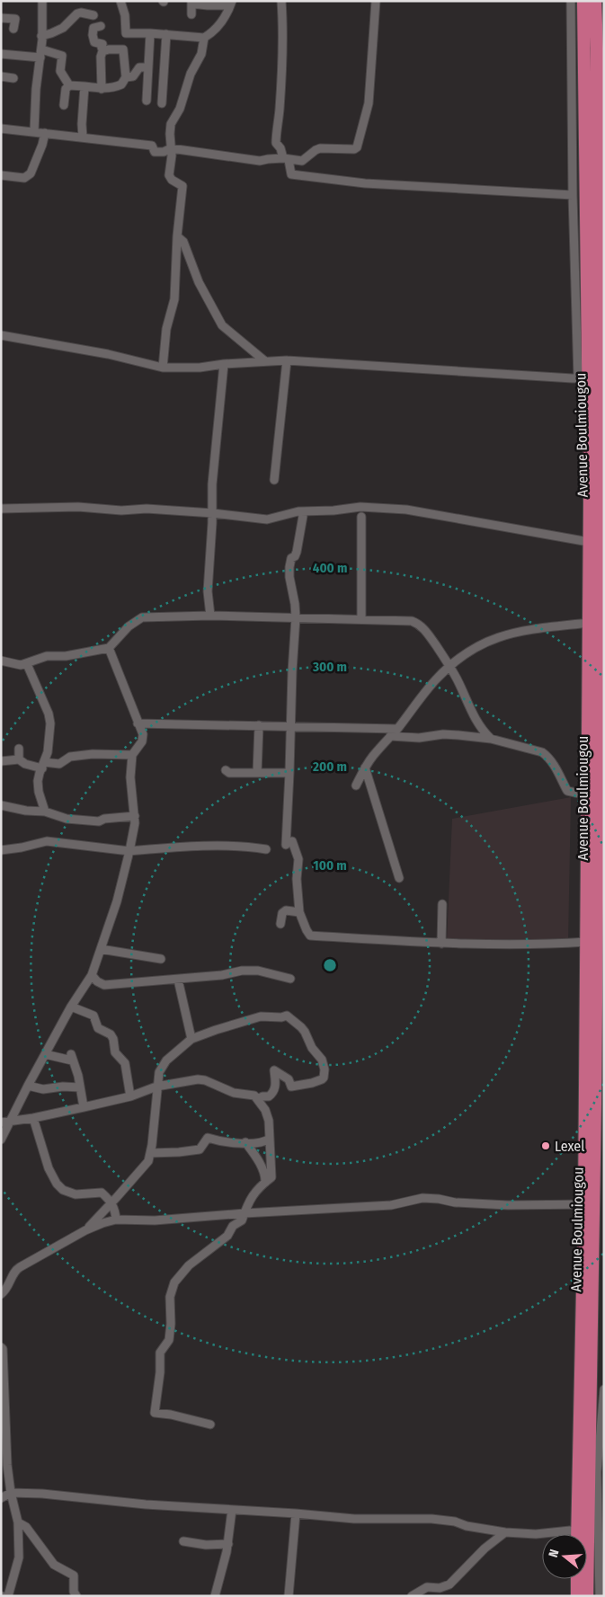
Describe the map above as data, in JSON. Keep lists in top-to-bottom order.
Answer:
{
  "streets": {
    "highway": ["Avenue Boulmiougou"]
  },
  "places": ["Lexel"],
  "north": "left",
  "rings": [
    "400 m",
    "300 m",
    "200 m",
    "100 m"
  ]
}
